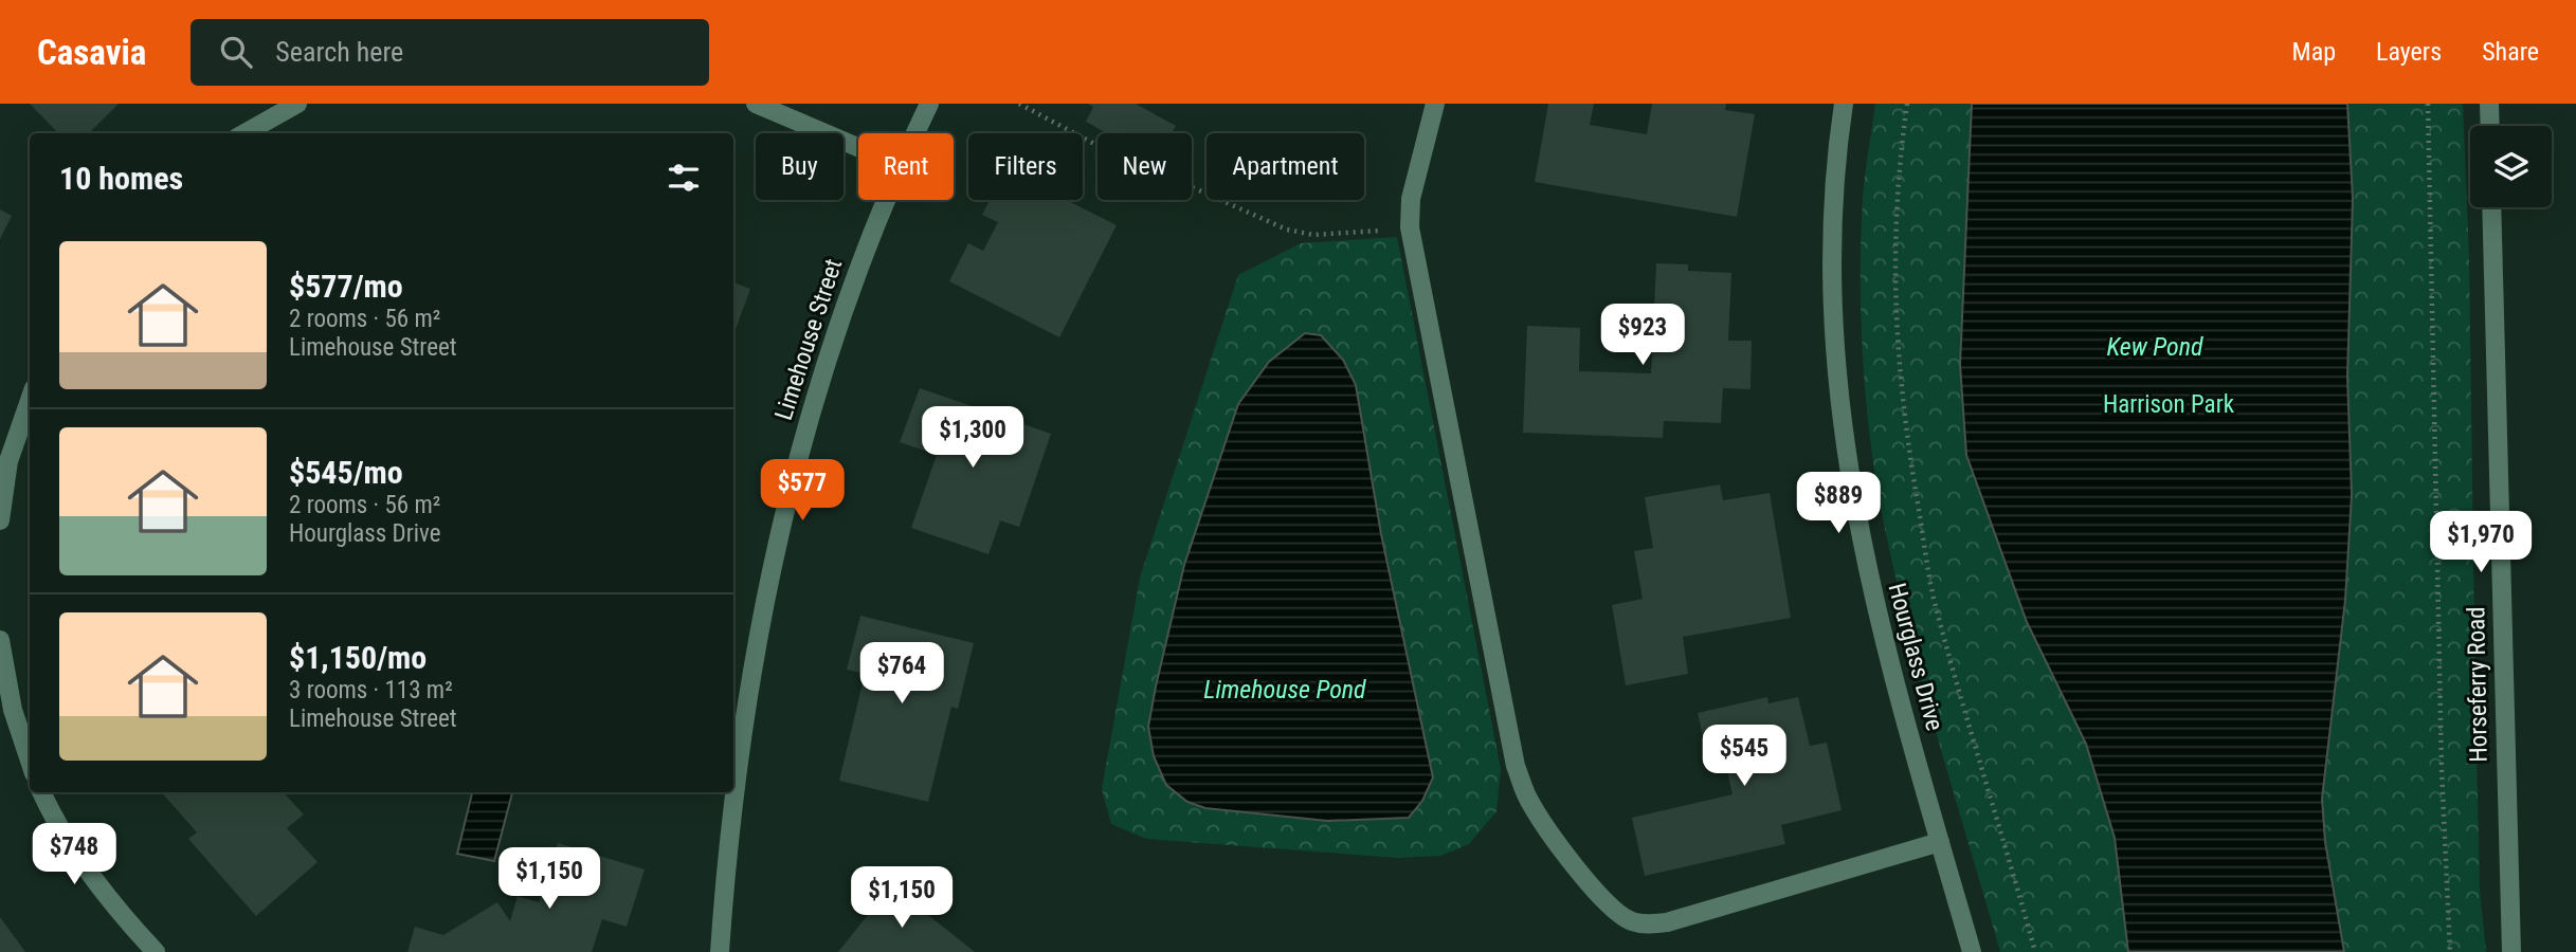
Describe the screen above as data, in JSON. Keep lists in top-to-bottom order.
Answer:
{
  "streets": {
    "street": ["Limehouse Street", "Hourglass Drive", "Horseferry Road"]
  },
  "water": ["Kew Pond", "Limehouse Pond"],
  "parks": ["Harrison Park"],
  "page": {
    "header": "Casavia",
    "search": "Search here",
    "nav": ["Map", "Layers", "Share"],
    "chip": [
      "Buy",
      "Rent",
      "Filters",
      "New",
      "Apartment"
    ],
    "heading": "10 homes",
    "list": [
      {
        "name": "$577/mo",
        "note": "2 rooms · 56 m² · Limehouse Street"
      },
      {
        "name": "$545/mo",
        "note": "2 rooms · 56 m² · Hourglass Drive"
      },
      {
        "name": "$1,150/mo",
        "note": "3 rooms · 113 m² · Limehouse Street"
      }
    ],
    "price": [
      "$923",
      "$1,300",
      "$577",
      "$889",
      "$1,970",
      "$764",
      "$545",
      "$748",
      "$1,150",
      "$1,150"
    ]
  }
}
